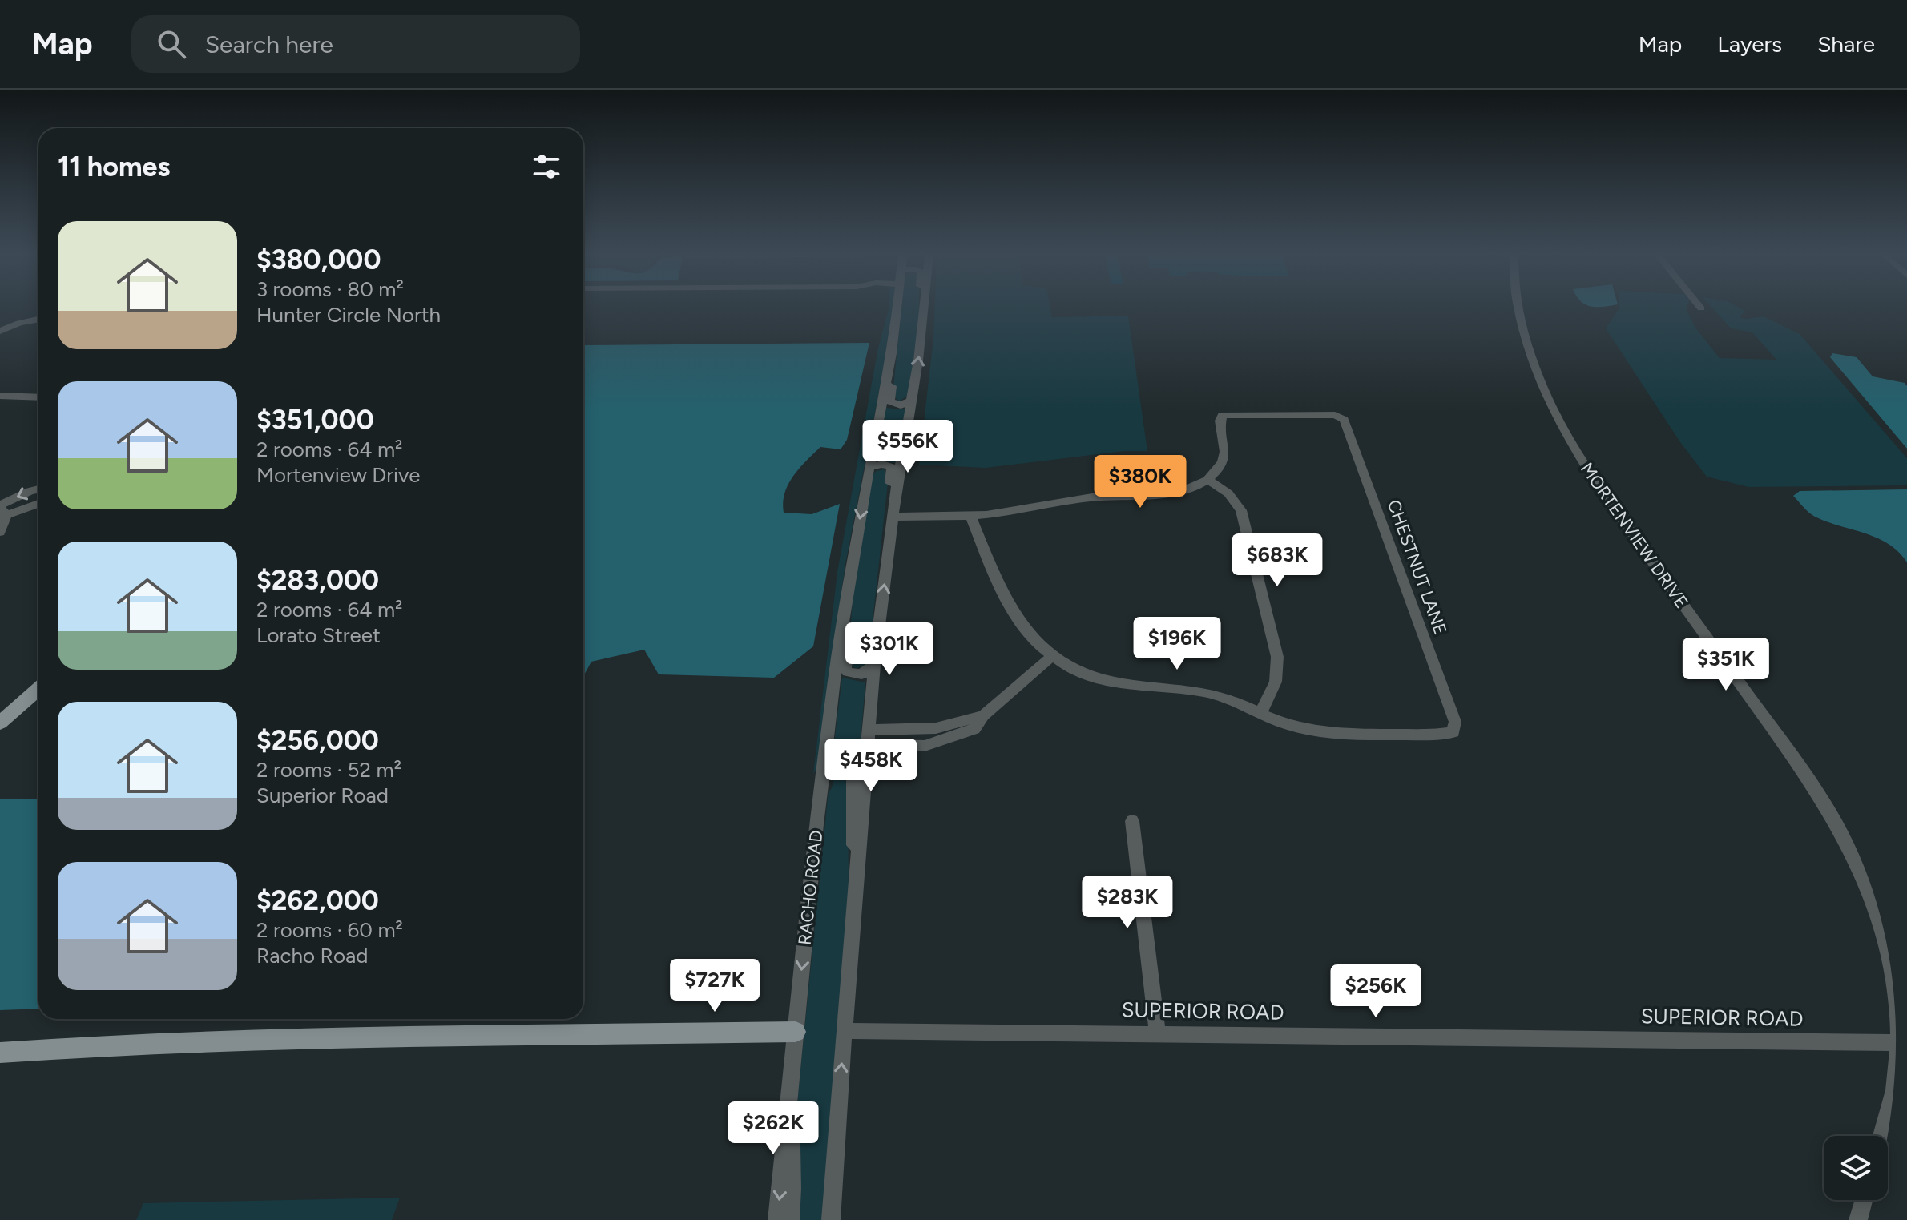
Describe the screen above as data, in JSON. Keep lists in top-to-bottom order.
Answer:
{
  "streets": {
    "street": [
      "MORTENVIEW DRIVE",
      "CHESTNUT LANE",
      "RACHO ROAD",
      "SUPERIOR ROAD"
    ]
  },
  "crossings": [
    ["MORTENVIEW DRIVE", "SUPERIOR ROAD"]
  ],
  "page": {
    "header": "Map",
    "search": "Search here",
    "nav": ["Map", "Layers", "Share"],
    "heading": "11 homes",
    "list": [
      {
        "name": "$380,000",
        "note": "3 rooms · 80 m² · Hunter Circle North"
      },
      {
        "name": "$351,000",
        "note": "2 rooms · 64 m² · Mortenview Drive"
      },
      {
        "name": "$283,000",
        "note": "2 rooms · 64 m² · Lorato Street"
      },
      {
        "name": "$256,000",
        "note": "2 rooms · 52 m² · Superior Road"
      },
      {
        "name": "$262,000",
        "note": "2 rooms · 60 m² · Racho Road"
      }
    ],
    "price": [
      "$556K",
      "$380K",
      "$683K",
      "$196K",
      "$301K",
      "$351K",
      "$458K",
      "$283K",
      "$727K",
      "$256K",
      "$262K"
    ]
  }
}
